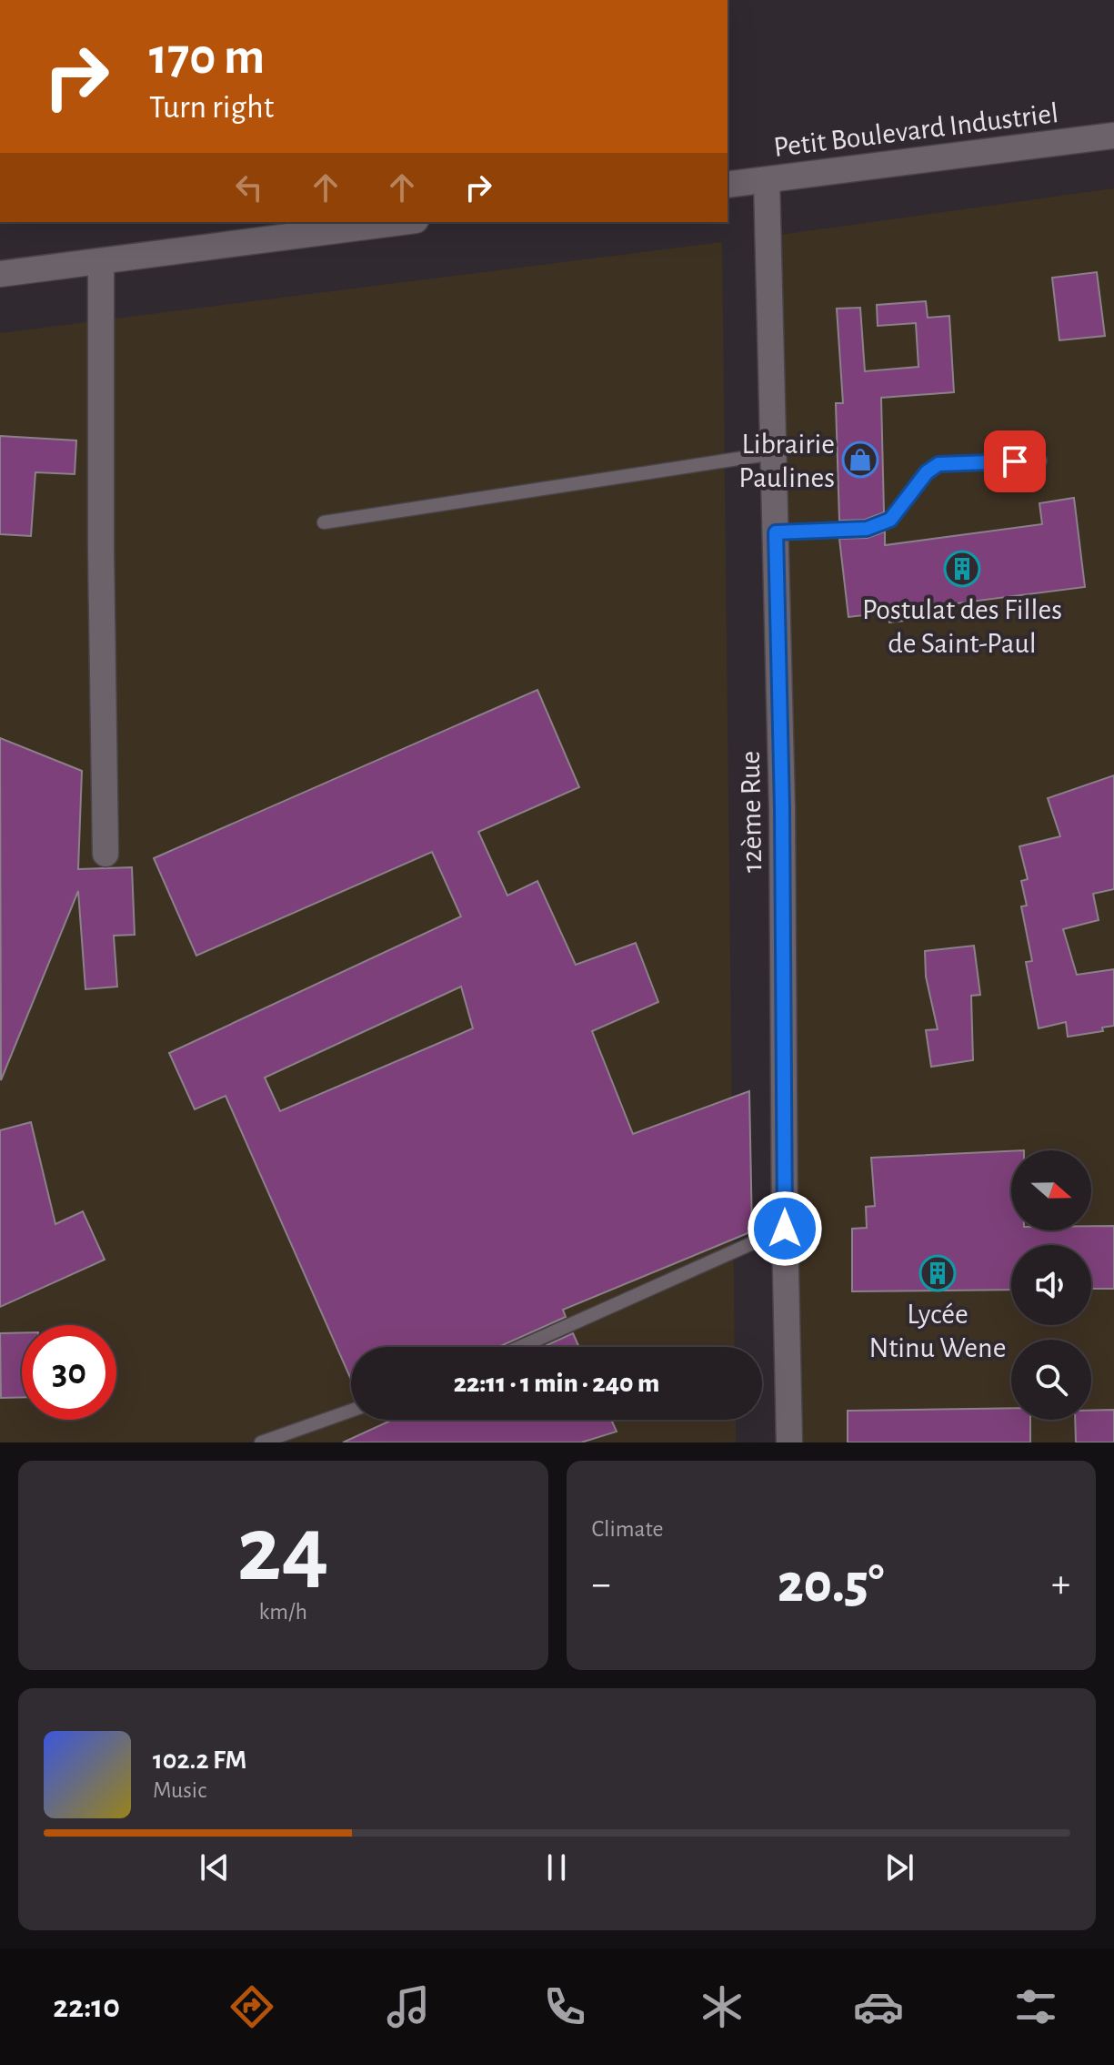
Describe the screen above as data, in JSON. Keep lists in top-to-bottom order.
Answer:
{
  "streets": {
    "street": ["Petit Boulevard Industriel", "12ème Rue"]
  },
  "crossings": [
    ["Petit Boulevard Industriel", "12ème Rue"]
  ],
  "places": {
    "shop": ["Librairie Paulines"],
    "building": ["Postulat des Filles de Saint-Paul", "Lycée Ntinu Wene"]
  },
  "north": "right",
  "page": {
    "turn": ["170 m", "Turn right"],
    "limit": "30",
    "trip": "22:11 · 1 min · 240 m",
    "tile": [
      ["24", "km/h"],
      "Climate"
    ],
    "heat": ["−", "20.5°", "+"],
    "song": ["102.2 FM", "Music"],
    "tabs": "22:10"
  }
}
